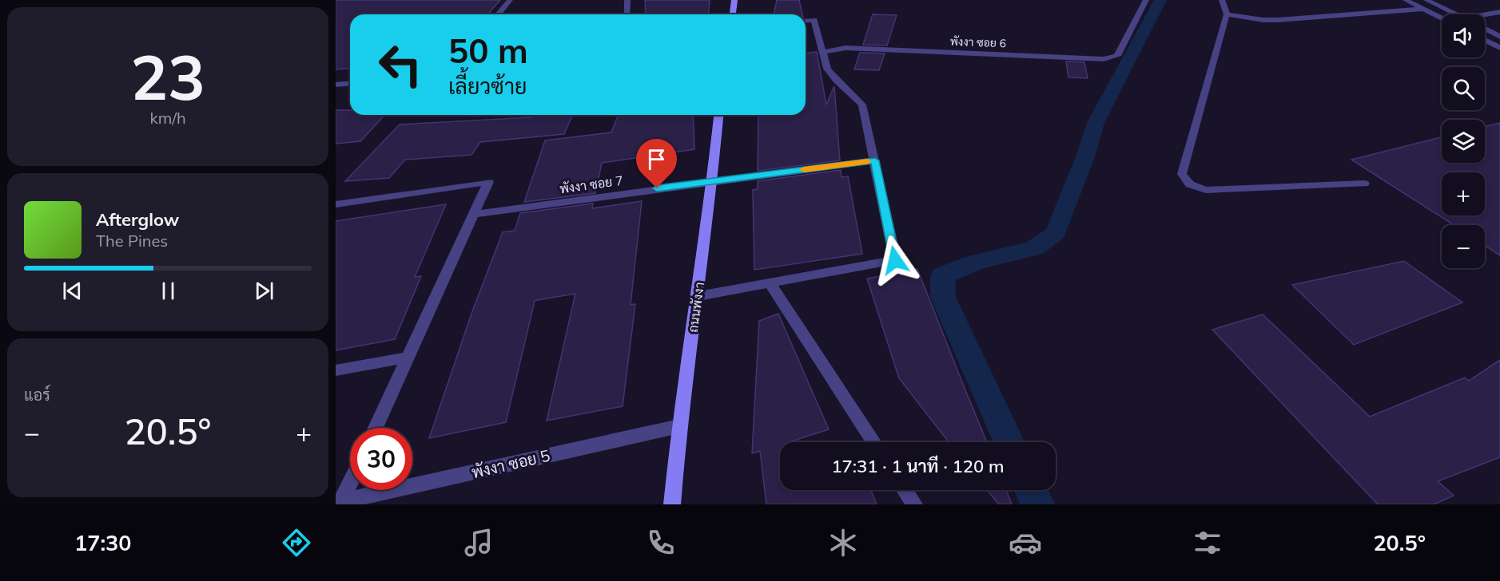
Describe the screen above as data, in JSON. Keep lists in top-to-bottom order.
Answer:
{
  "streets": {
    "street": [
      "พังงา ซอย 6",
      "พังงา ซอย 7",
      "ถนนพังงา",
      "พังงา ซอย 5"
    ]
  },
  "crossings": [
    ["พังงา ซอย 7", "ถนนพังงา"],
    ["ถนนพังงา", "พังงา ซอย 5"]
  ],
  "page": {
    "tile": [
      ["23", "km/h"],
      "แอร์"
    ],
    "map_buttons": ["+", "−"],
    "turn": ["50 m", "เลี้ยวซ้าย"],
    "song": ["Afterglow", "The Pines"],
    "heat": ["−", "20.5°", "+"],
    "limit": "30",
    "trip": "17:31 · 1 นาที · 120 m",
    "tabs": ["17:30", "20.5°"]
  }
}
